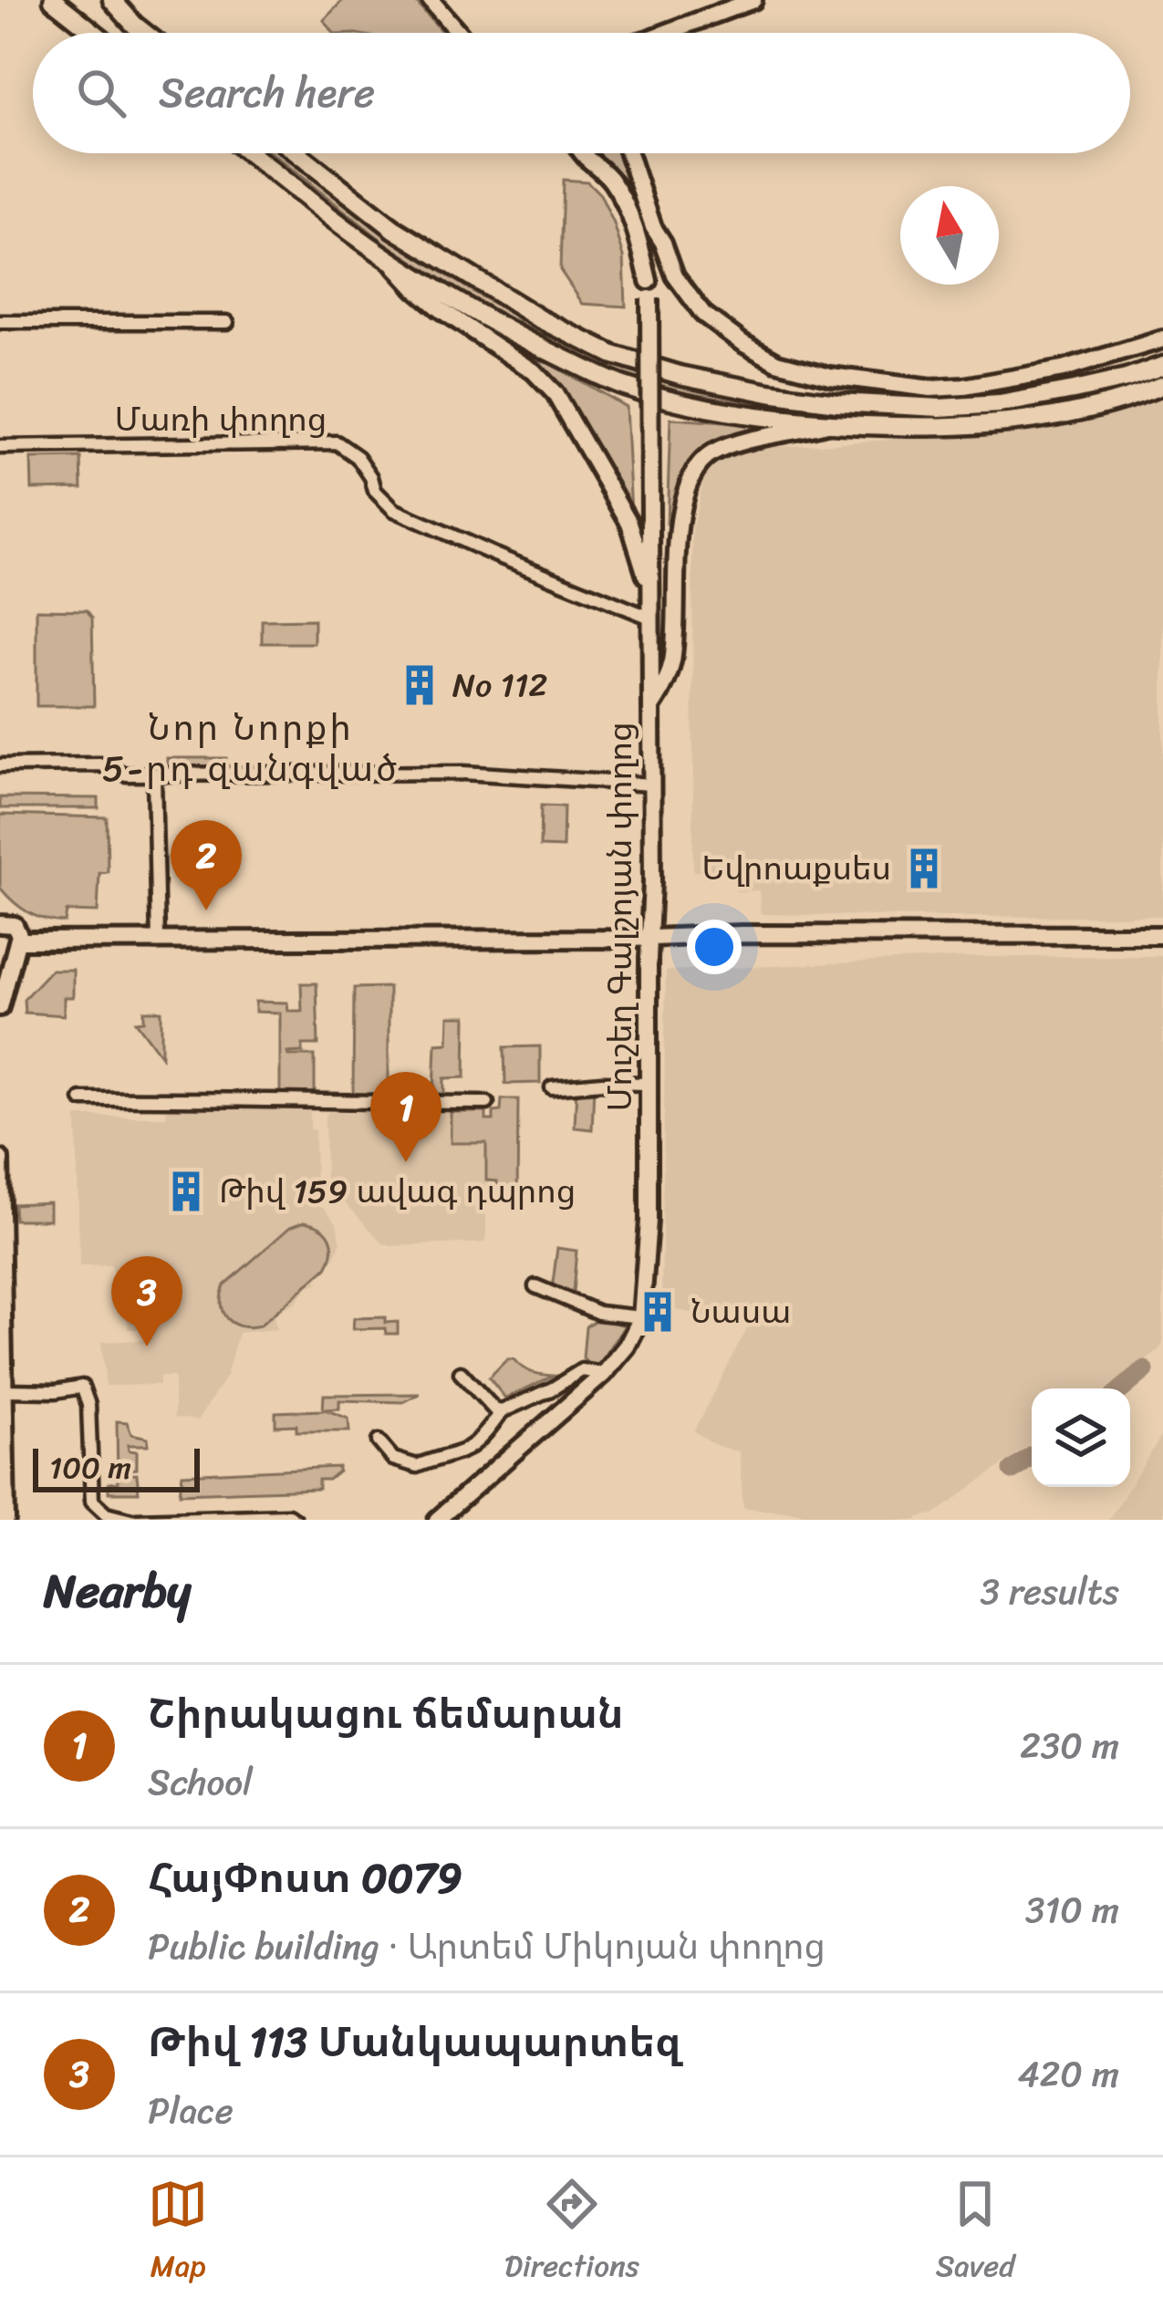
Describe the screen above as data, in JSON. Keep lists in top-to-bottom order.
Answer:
{
  "streets": {
    "main road": ["Մուշեղ Գալշոյան փողոց"],
    "street": ["Մառի փողոց"]
  },
  "crossings": [
    ["Մառի փողոց", "Մուշեղ Գալշոյան փողոց"]
  ],
  "districts": ["Նոր Նորքի 5-րդ զանգված"],
  "places": {
    "building": [
      "No 112",
      "Եվրոաքսես",
      "Թիվ 159 ավագ դպրոց",
      "Նասա"
    ]
  },
  "scale_bar": "100 m",
  "north": "top",
  "page": {
    "search": "Search here",
    "pins": ["2", "1", "3"],
    "scale": "100 m",
    "heading": ["Nearby", "3 results"],
    "list": [
      {
        "mark": "1",
        "name": "Շիրակացու ճեմարան",
        "note": "School",
        "value": "230 m"
      },
      {
        "mark": "2",
        "name": "ՀայՓոստ 0079",
        "note": "Public building · Արտեմ Միկոյան փողոց",
        "value": "310 m"
      },
      {
        "mark": "3",
        "name": "Թիվ 113 Մանկապարտեզ",
        "note": "Place",
        "value": "420 m"
      }
    ],
    "nav": ["Map", "Directions", "Saved"]
  }
}
